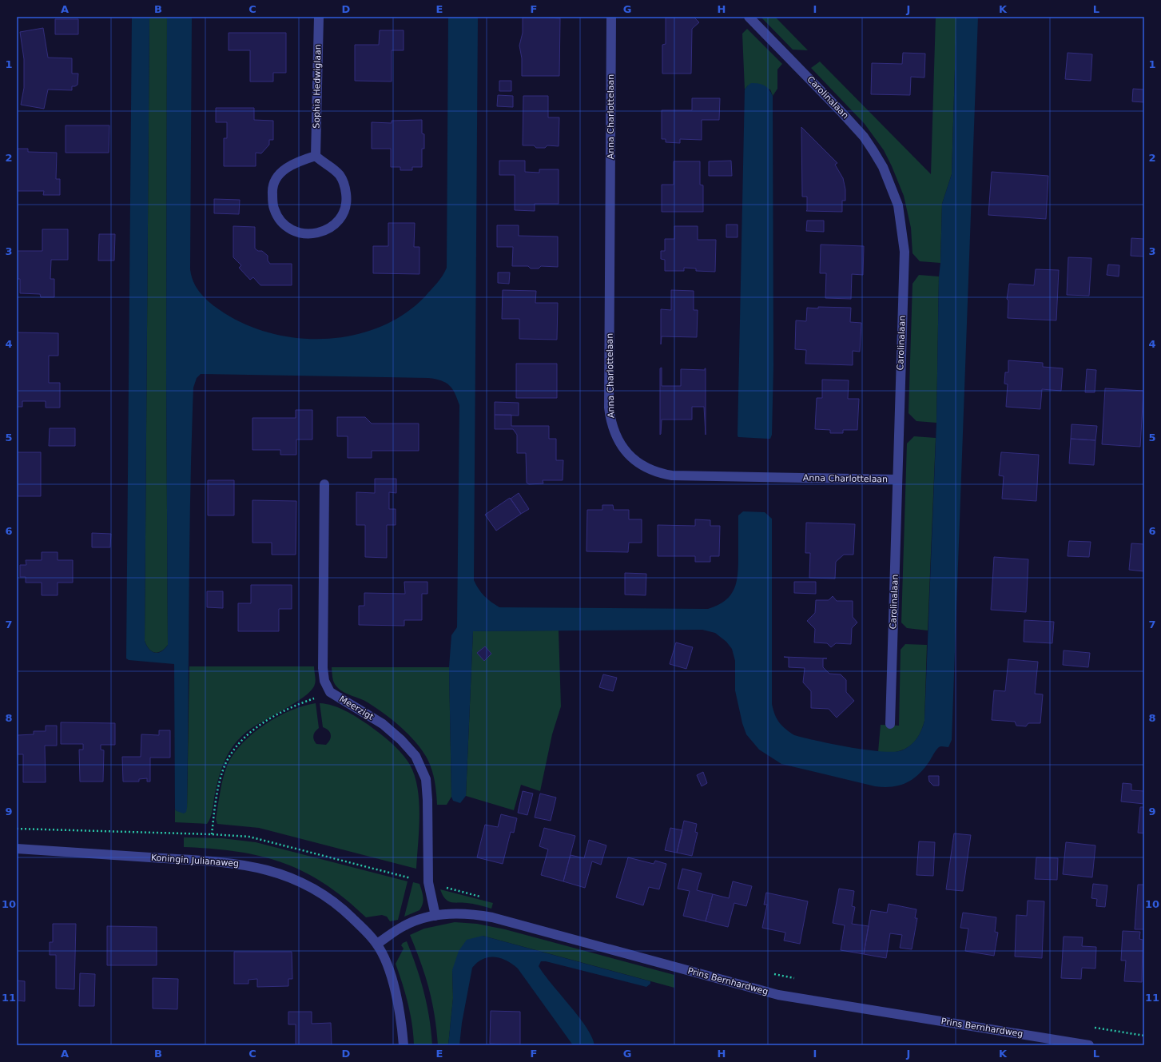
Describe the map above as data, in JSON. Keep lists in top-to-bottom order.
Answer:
{
  "streets": {
    "street": [
      "Sophia Hedwiglaan",
      "Carolinalaan",
      "Anna Charlottelaan",
      "Meerzigt",
      "Koningin Julianaweg",
      "Prins Bernhardweg"
    ]
  },
  "crossings": [
    ["Carolinalaan", "Anna Charlottelaan"],
    ["Meerzigt", "Prins Bernhardweg"],
    ["Koningin Julianaweg", "Prins Bernhardweg"]
  ],
  "grid": {
    "columns": [
      "A",
      "B",
      "C",
      "D",
      "E",
      "F",
      "G",
      "H",
      "I",
      "J",
      "K",
      "L"
    ],
    "rows": [
      "1",
      "2",
      "3",
      "4",
      "5",
      "6",
      "7",
      "8",
      "9",
      "10",
      "11"
    ]
  }
}
